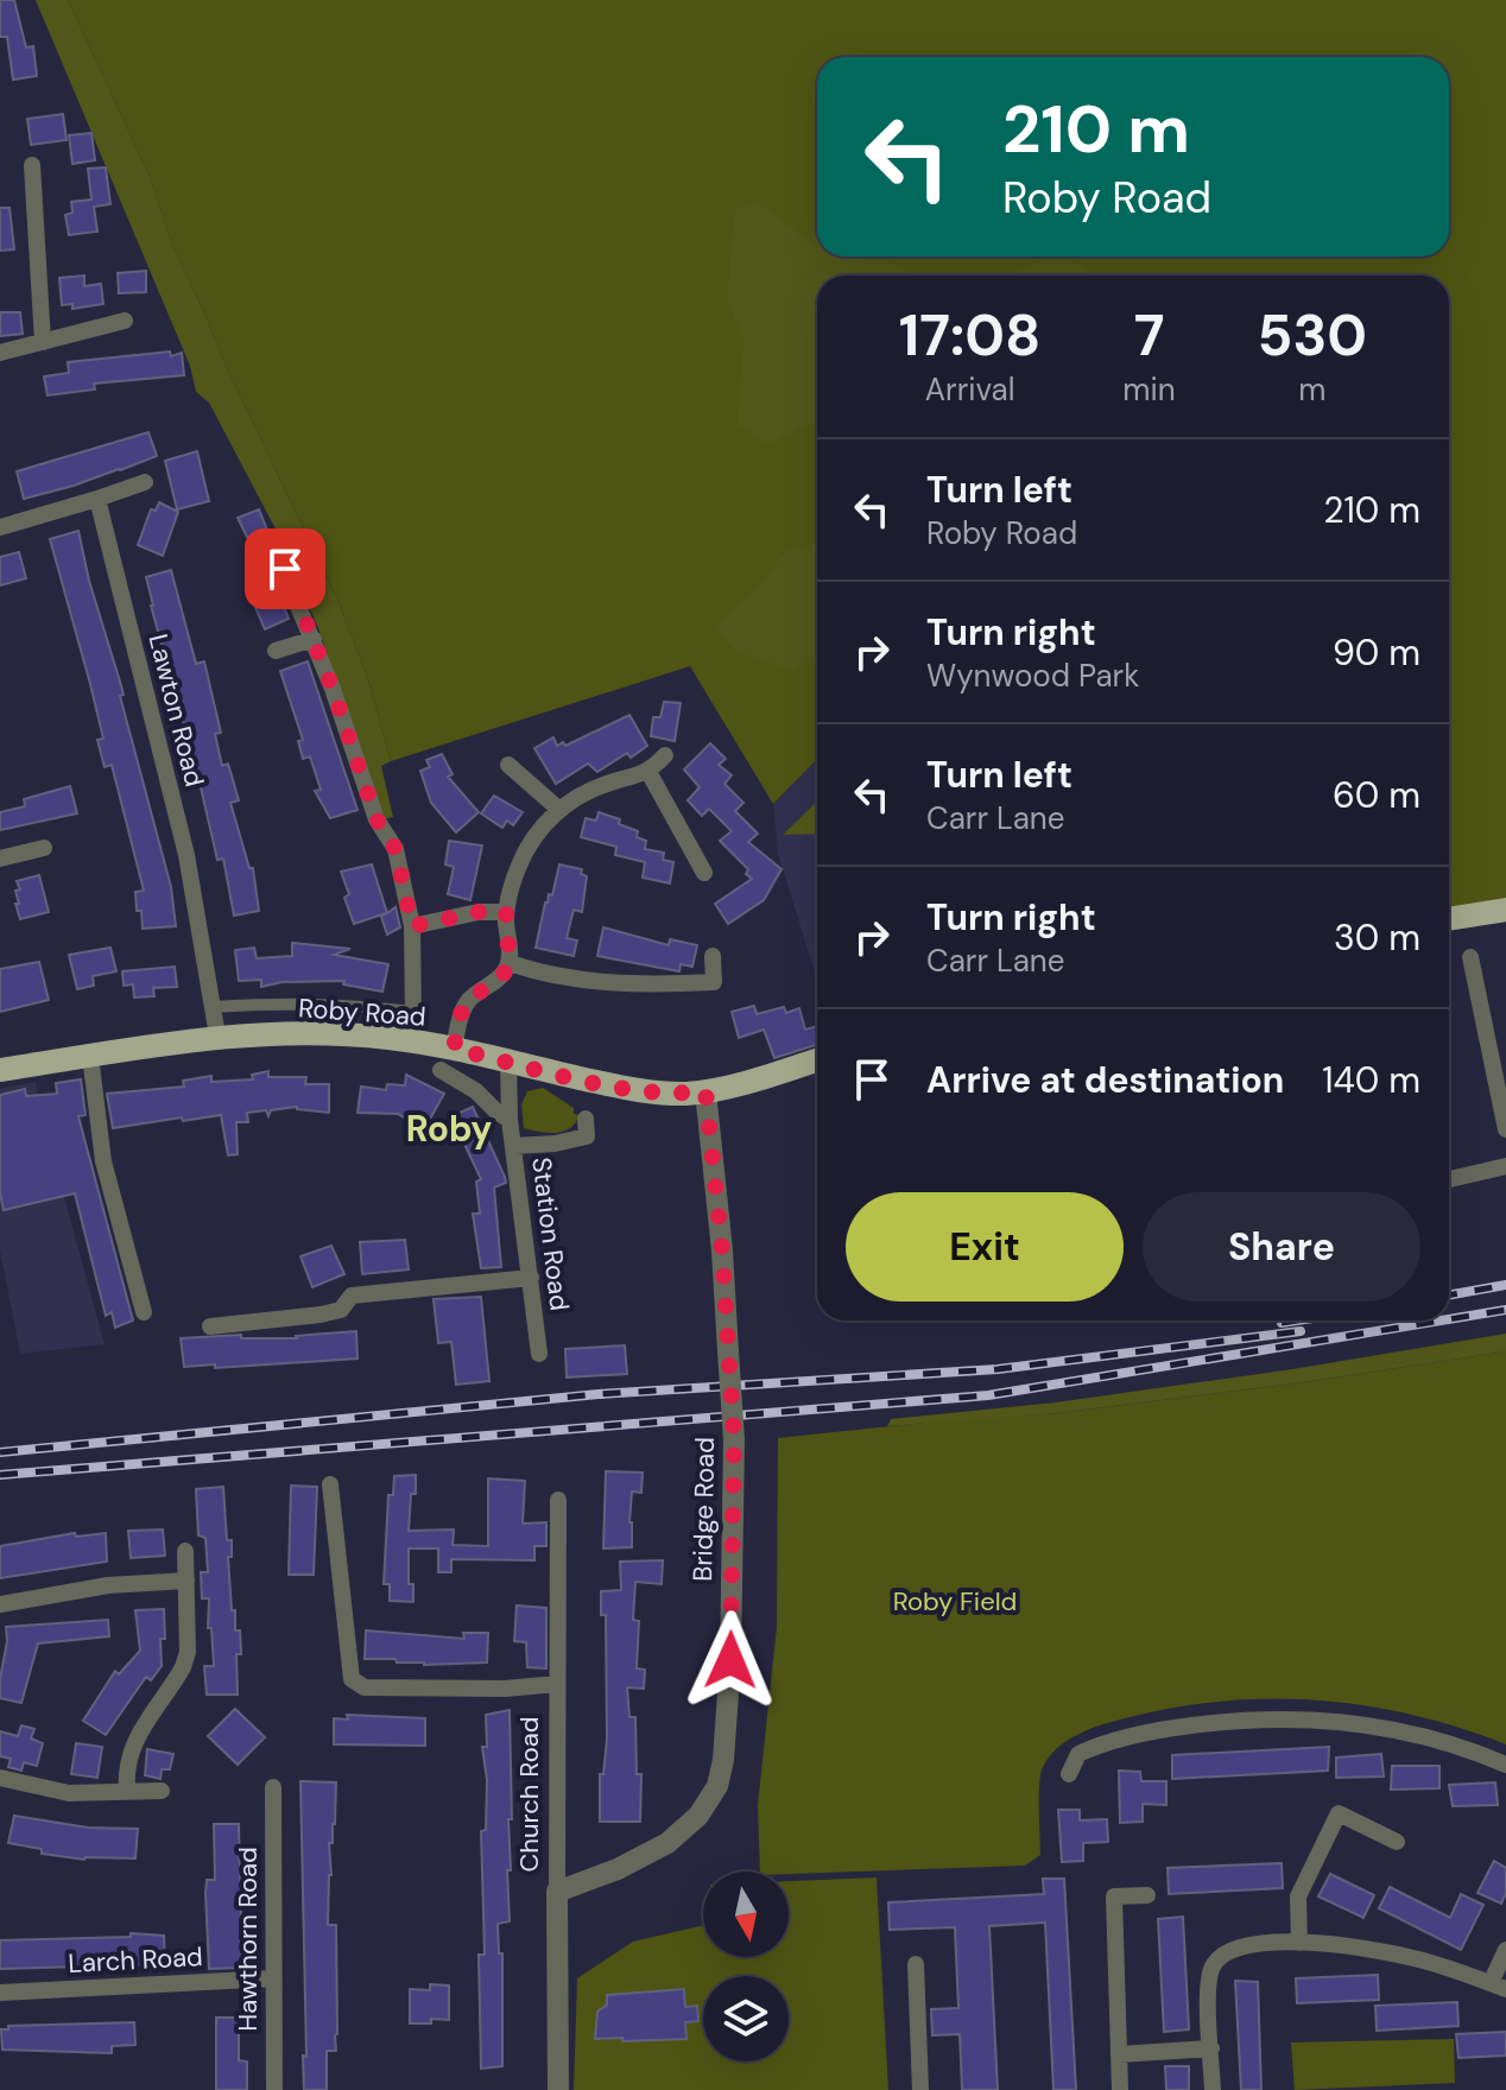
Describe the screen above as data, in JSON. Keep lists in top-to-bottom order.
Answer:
{
  "streets": {
    "main road": ["Roby Road"],
    "street": [
      "Lawton Road",
      "Station Road",
      "Bridge Road",
      "Church Road",
      "Hawthorn Road",
      "Larch Road"
    ]
  },
  "crossings": [
    ["Lawton Road", "Roby Road"],
    ["Roby Road", "Station Road"],
    ["Roby Road", "Bridge Road"],
    ["Bridge Road", "Church Road"],
    ["Hawthorn Road", "Larch Road"]
  ],
  "districts": ["Roby"],
  "parks": ["Roby Field"],
  "north": "bottom",
  "page": {
    "turn": ["210 m", "Roby Road"],
    "eta": [
      "17:08",
      "Arrival",
      "7",
      "min",
      "530",
      "m"
    ],
    "list": [
      {
        "name": "Turn left",
        "note": "Roby Road",
        "value": "210 m"
      },
      {
        "name": "Turn right",
        "note": "Wynwood Park",
        "value": "90 m"
      },
      {
        "name": "Turn left",
        "note": "Carr Lane",
        "value": "60 m"
      },
      {
        "name": "Turn right",
        "note": "Carr Lane",
        "value": "30 m"
      },
      {
        "name": "Arrive at destination",
        "value": "140 m"
      }
    ],
    "buttons": ["Exit", "Share"]
  }
}
